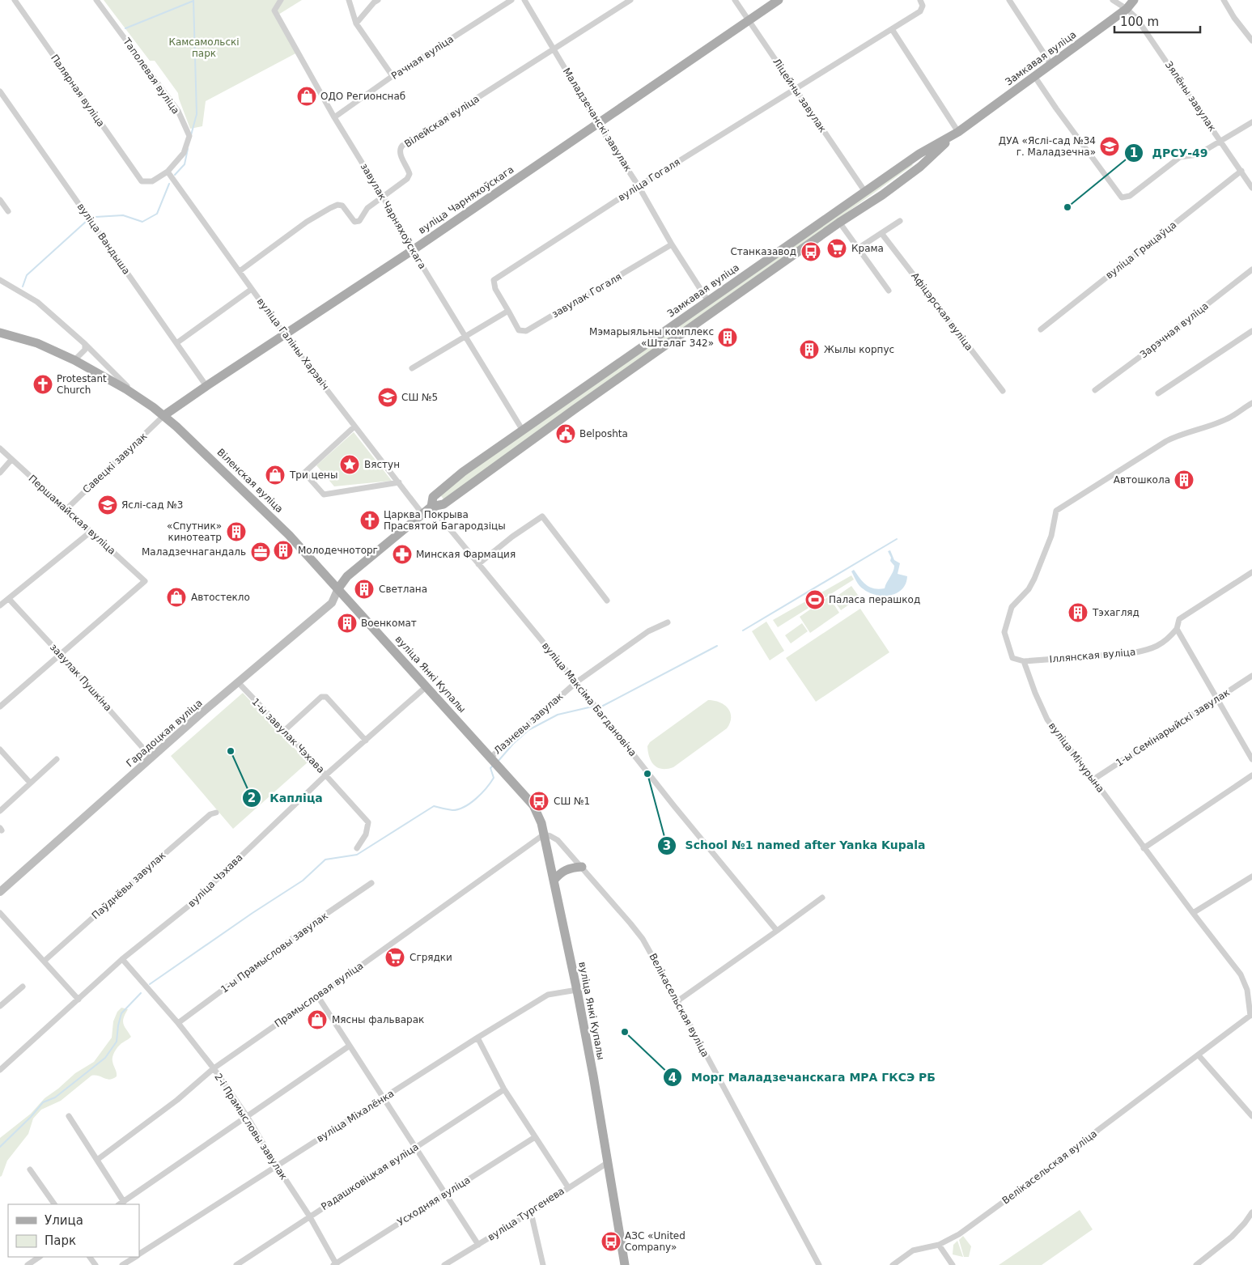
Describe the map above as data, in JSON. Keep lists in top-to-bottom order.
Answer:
{
  "streets": {
    "main road": [
      "Замкавая вуліца",
      "вуліца Чарняхоўскага",
      "Віленская вуліца",
      "вуліца Янкі Купалы"
    ],
    "street": [
      "Рачная вуліца",
      "Таполевая вуліца",
      "Палярная вуліца",
      "Ліцейны завулак",
      "Зялёны завулак",
      "Маладзечанскі завулак",
      "Вілейская вуліца",
      "вуліца Гогаля",
      "завулак Чарняхоўскага",
      "вуліца Вандыша",
      "вуліца Грыцаўца",
      "завулак Гогаля",
      "Афіцэрская вуліца",
      "Зарэчная вуліца",
      "вуліца Галіны Харэвіч",
      "Савецкі завулак",
      "Першамайская вуліца",
      "Іллянская вуліца",
      "завулак Пушкіна",
      "вуліца Максіма Багдановіча",
      "Лазневы завулак",
      "1-ы Семінарыйскі завулак",
      "Гарадоцкая вуліца",
      "1-ы завулак Чэхава",
      "вуліца Мічурына",
      "вуліца Чэхава",
      "Паўднёвы завулак",
      "1-ы Прамысловы завулак",
      "Прамысловая вуліца",
      "Велікасельская вуліца",
      "вуліца Міхалёнка",
      "2-і Прамысловы завулак",
      "Радашковіцкая вуліца",
      "Усходняя вуліца",
      "вуліца Тургенева"
    ]
  },
  "crossings": [
    ["Рачная вуліца", "завулак Чарняхоўскага"],
    ["Замкавая вуліца", "Ліцейны завулак"],
    ["Замкавая вуліца", "Зялёны завулак"],
    ["Замкавая вуліца", "Маладзечанскі завулак"],
    ["Замкавая вуліца", "завулак Чарняхоўскага"],
    ["Замкавая вуліца", "вуліца Галіны Харэвіч"],
    ["Замкавая вуліца", "Віленская вуліца"],
    ["Замкавая вуліца", "вуліца Янкі Купалы"],
    ["Замкавая вуліца", "вуліца Максіма Багдановіча"],
    ["Замкавая вуліца", "Гарадоцкая вуліца"],
    ["Таполевая вуліца", "Палярная вуліца"],
    ["Таполевая вуліца", "вуліца Галіны Харэвіч"],
    ["Ліцейны завулак", "вуліца Гогаля"],
    ["Ліцейны завулак", "вуліца Чарняхоўскага"],
    ["Зялёны завулак", "вуліца Грыцаўца"],
    ["Маладзечанскі завулак", "Вілейская вуліца"],
    ["Маладзечанскі завулак", "вуліца Гогаля"],
    ["Маладзечанскі завулак", "вуліца Чарняхоўскага"],
    ["Маладзечанскі завулак", "завулак Гогаля"],
    ["Вілейская вуліца", "завулак Чарняхоўскага"],
    ["Вілейская вуліца", "вуліца Галіны Харэвіч"],
    ["вуліца Гогаля", "завулак Гогаля"],
    ["вуліца Чарняхоўскага", "завулак Чарняхоўскага"],
    ["вуліца Чарняхоўскага", "вуліца Вандыша"],
    ["вуліца Чарняхоўскага", "вуліца Галіны Харэвіч"],
    ["вуліца Чарняхоўскага", "Савецкі завулак"],
    ["вуліца Чарняхоўскага", "Віленская вуліца"],
    ["Савецкі завулак", "Віленская вуліца"],
    ["Савецкі завулак", "Першамайская вуліца"],
    ["Віленская вуліца", "вуліца Янкі Купалы"],
    ["Віленская вуліца", "Гарадоцкая вуліца"],
    ["Першамайская вуліца", "завулак Пушкіна"],
    ["Іллянская вуліца", "вуліца Мічурына"],
    ["вуліца Янкі Купалы", "Лазневы завулак"],
    ["вуліца Янкі Купалы", "Гарадоцкая вуліца"],
    ["вуліца Янкі Купалы", "вуліца Чэхава"],
    ["вуліца Янкі Купалы", "Прамысловая вуліца"],
    ["вуліца Янкі Купалы", "Велікасельская вуліца"],
    ["вуліца Янкі Купалы", "вуліца Міхалёнка"],
    ["вуліца Янкі Купалы", "вуліца Тургенева"],
    ["завулак Пушкіна", "Гарадоцкая вуліца"],
    ["вуліца Максіма Багдановіча", "Лазневы завулак"],
    ["1-ы Семінарыйскі завулак", "вуліца Мічурына"],
    ["Гарадоцкая вуліца", "1-ы завулак Чэхава"],
    ["1-ы завулак Чэхава", "вуліца Чэхава"],
    ["вуліца Мічурына", "Велікасельская вуліца"],
    ["вуліца Чэхава", "2-і Прамысловы завулак"],
    ["1-ы Прамысловы завулак", "2-і Прамысловы завулак"],
    ["Прамысловая вуліца", "Велікасельская вуліца"],
    ["Прамысловая вуліца", "2-і Прамысловы завулак"],
    ["вуліца Міхалёнка", "2-і Прамысловы завулак"],
    ["2-і Прамысловы завулак", "Радашковіцкая вуліца"],
    ["2-і Прамысловы завулак", "Усходняя вуліца"]
  ],
  "parks": ["Камсамольскі парк"],
  "places": {
    "shop": [
      "ОДО Регионснаб",
      "Три цены",
      "Автостекло",
      "Мясны фальварак"
    ],
    "school or university": ["ДУА «Яслі-сад №34 г. Маладзечна»", "СШ №5", "Яслі-сад №3"],
    "other": [
      "ДРСУ-49",
      "Капліца",
      "School №1 named after Yanka Kupala",
      "Морг Маладзечанскага МРА ГКСЭ РБ"
    ],
    "supermarket": ["Крама", "Сгрядки"],
    "bus stop": ["Станказавод", "СШ №1", "АЗС «United Company»"],
    "building": [
      "Мэмарыяльны комплекс «Шталаг 342»",
      "Жылы корпус",
      "Автошкола",
      "«Спутник» кинотеатр",
      "Молодечноторг",
      "Светлана",
      "Тэхагляд",
      "Военкомат"
    ],
    "church": ["Protestant Church", "Царква Покрыва Прасвятой Багародзіцы"],
    "public building": ["Belposhta"],
    "place": ["Вястун"],
    "office": ["Маладзечнагандаль"],
    "pharmacy": ["Минская Фармация"],
    "sports": ["Паласа перашкод"]
  },
  "legend": ["Улица", "Парк"],
  "scale_bar": "100 m"
}
